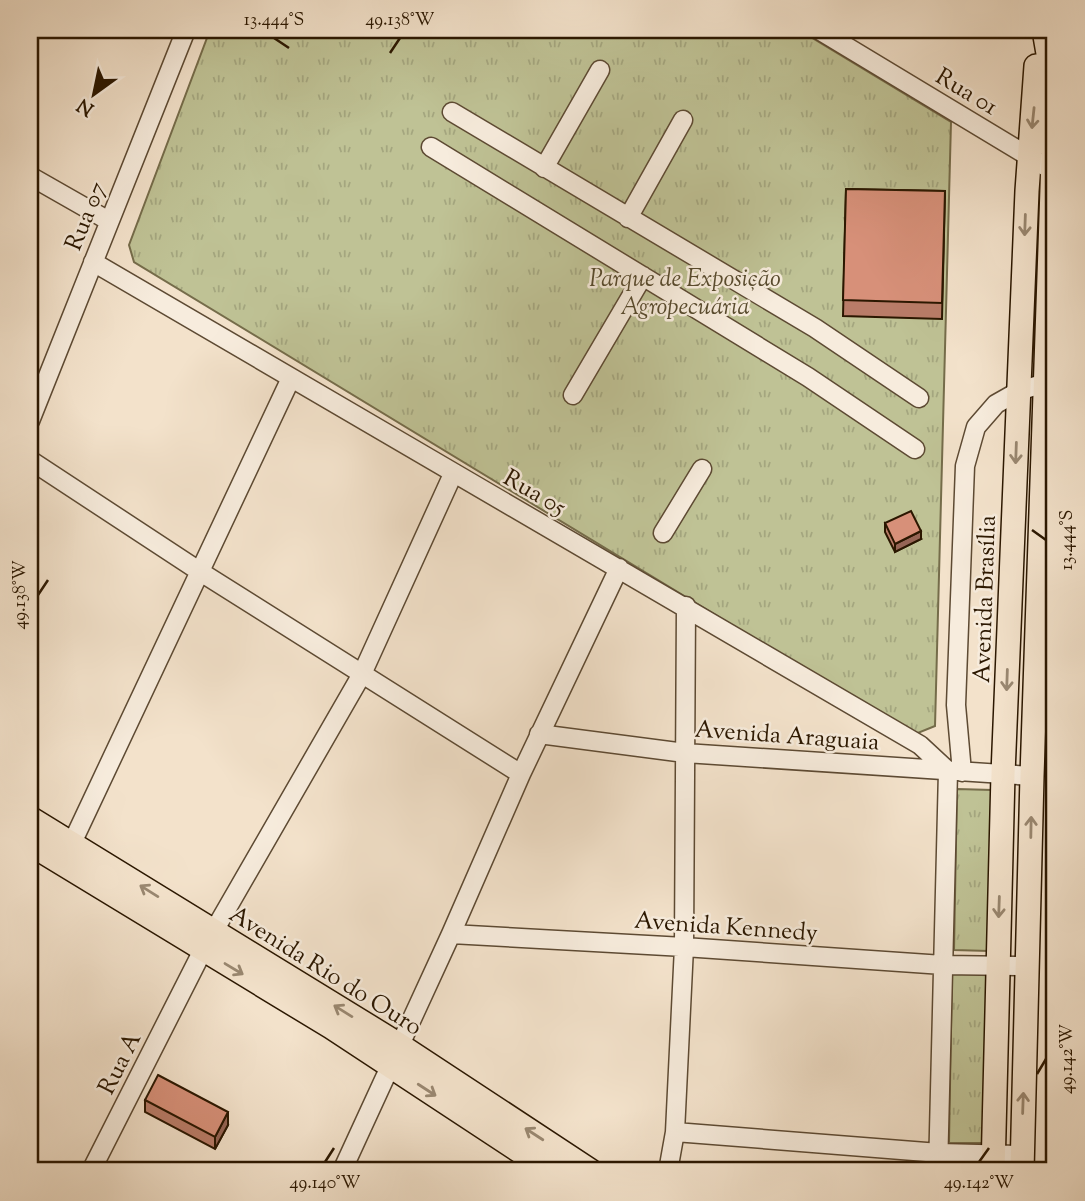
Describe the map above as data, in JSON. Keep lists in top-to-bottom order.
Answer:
{
  "streets": {
    "main road": ["Avenida Brasília", "Avenida Rio do Ouro"],
    "street": [
      "Rua 01",
      "Rua 07",
      "Rua 05",
      "Avenida Araguaia",
      "Avenida Kennedy",
      "Rua A"
    ]
  },
  "crossings": [
    ["Rua 01", "Avenida Brasília"],
    ["Rua 07", "Rua 05"],
    ["Rua 05", "Avenida Araguaia"],
    ["Rua 05", "Rua A"],
    ["Avenida Brasília", "Avenida Araguaia"],
    ["Avenida Brasília", "Avenida Kennedy"],
    ["Avenida Rio do Ouro", "Rua A"]
  ],
  "parks": ["Parque de Exposição Agropecuária"],
  "north": "bottom left",
  "coordinates": [
    "13.444°S",
    "49.138°W",
    "49.142°W",
    "49.140°W"
  ]
}
